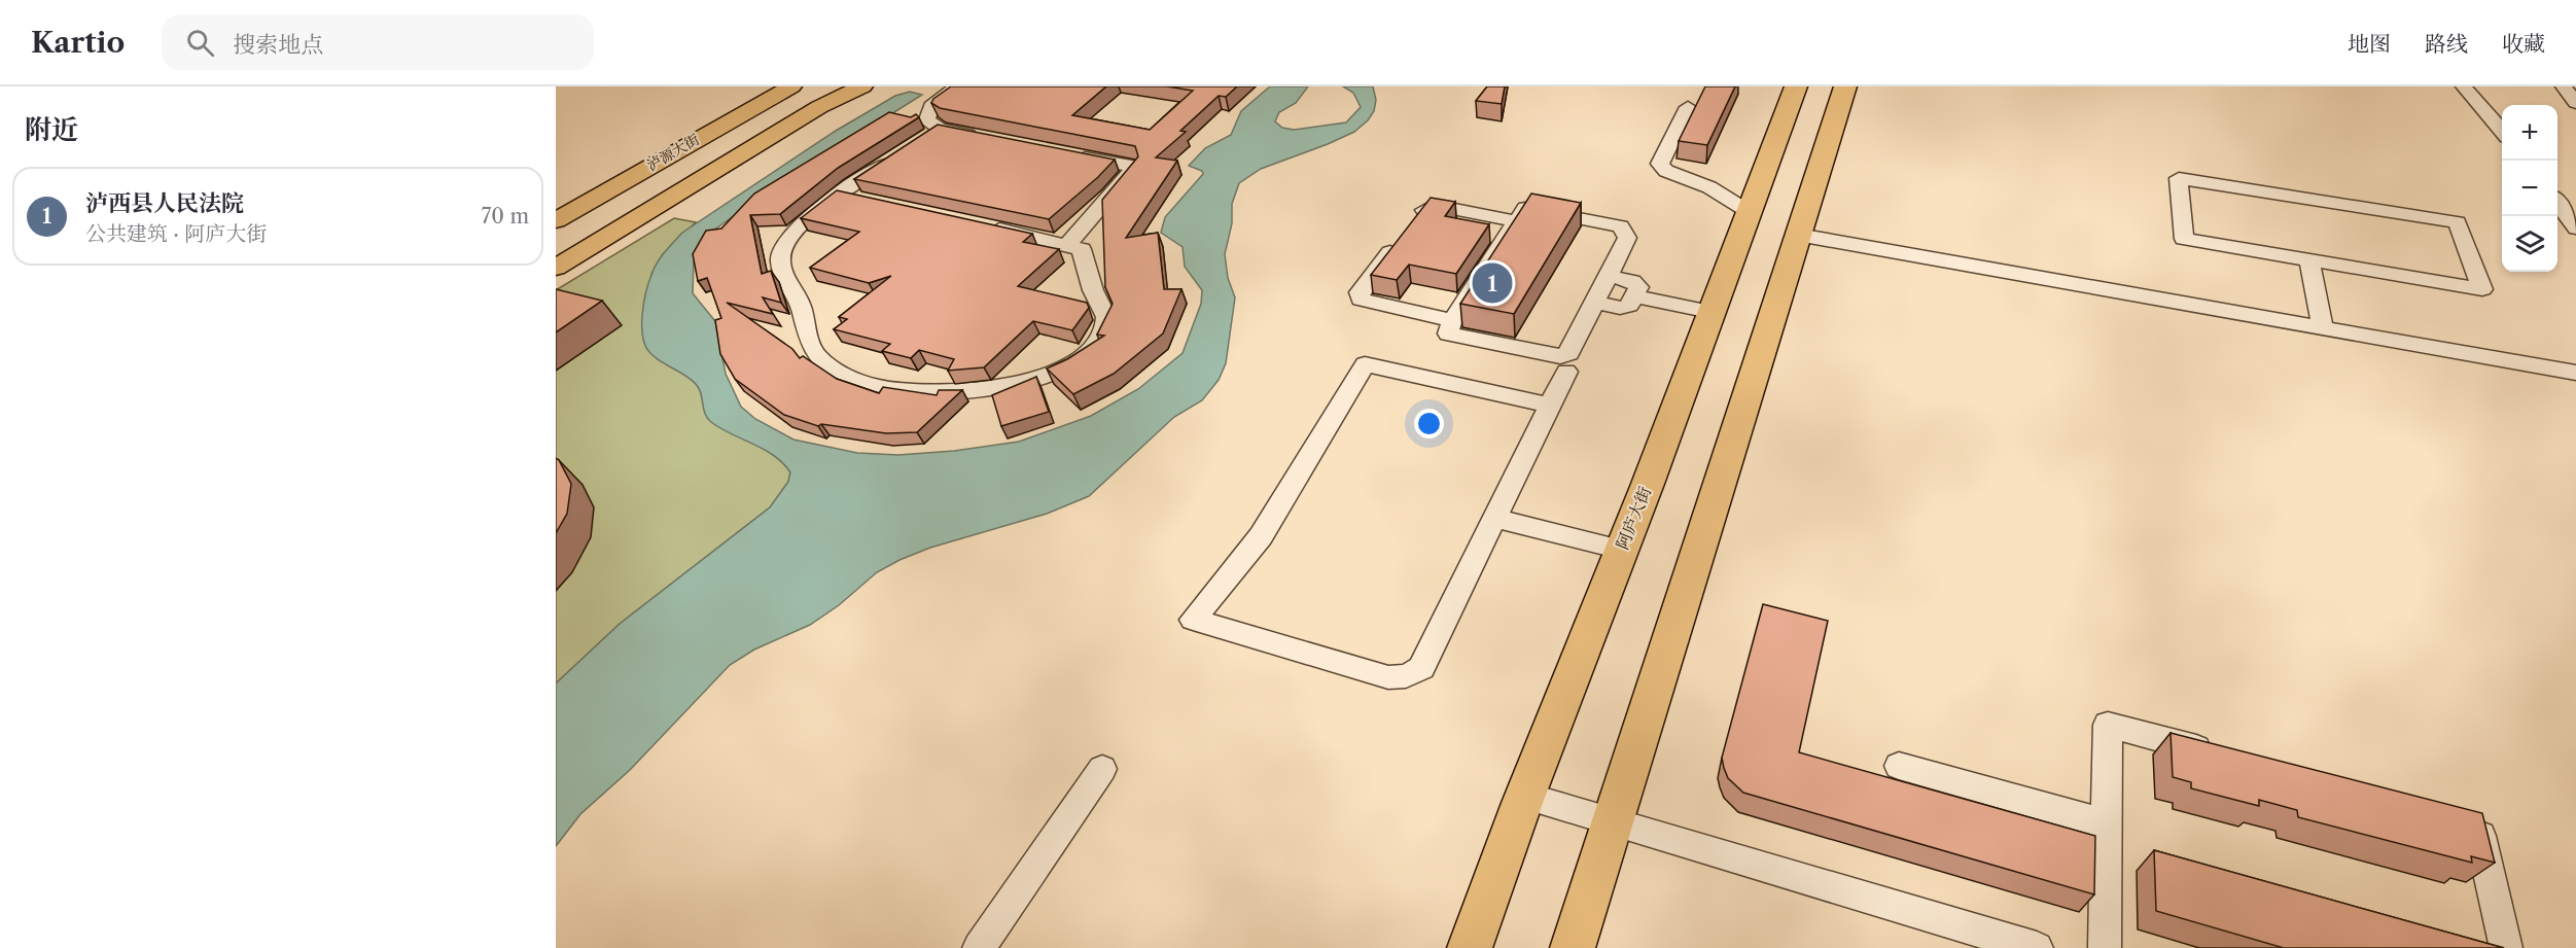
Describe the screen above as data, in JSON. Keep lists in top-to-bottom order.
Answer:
{
  "streets": {
    "highway": ["阿庐大街"],
    "main road": ["泸源大街"]
  },
  "page": {
    "header": "Kartio",
    "search": "搜索地点",
    "nav": ["地图", "路线", "收藏"],
    "heading": "附近",
    "map_buttons": ["+", "−"],
    "list": [
      {
        "mark": "1",
        "name": "泸西县人民法院",
        "note": "公共建筑 · 阿庐大街",
        "value": "70 m"
      }
    ],
    "pins": "1"
  }
}
